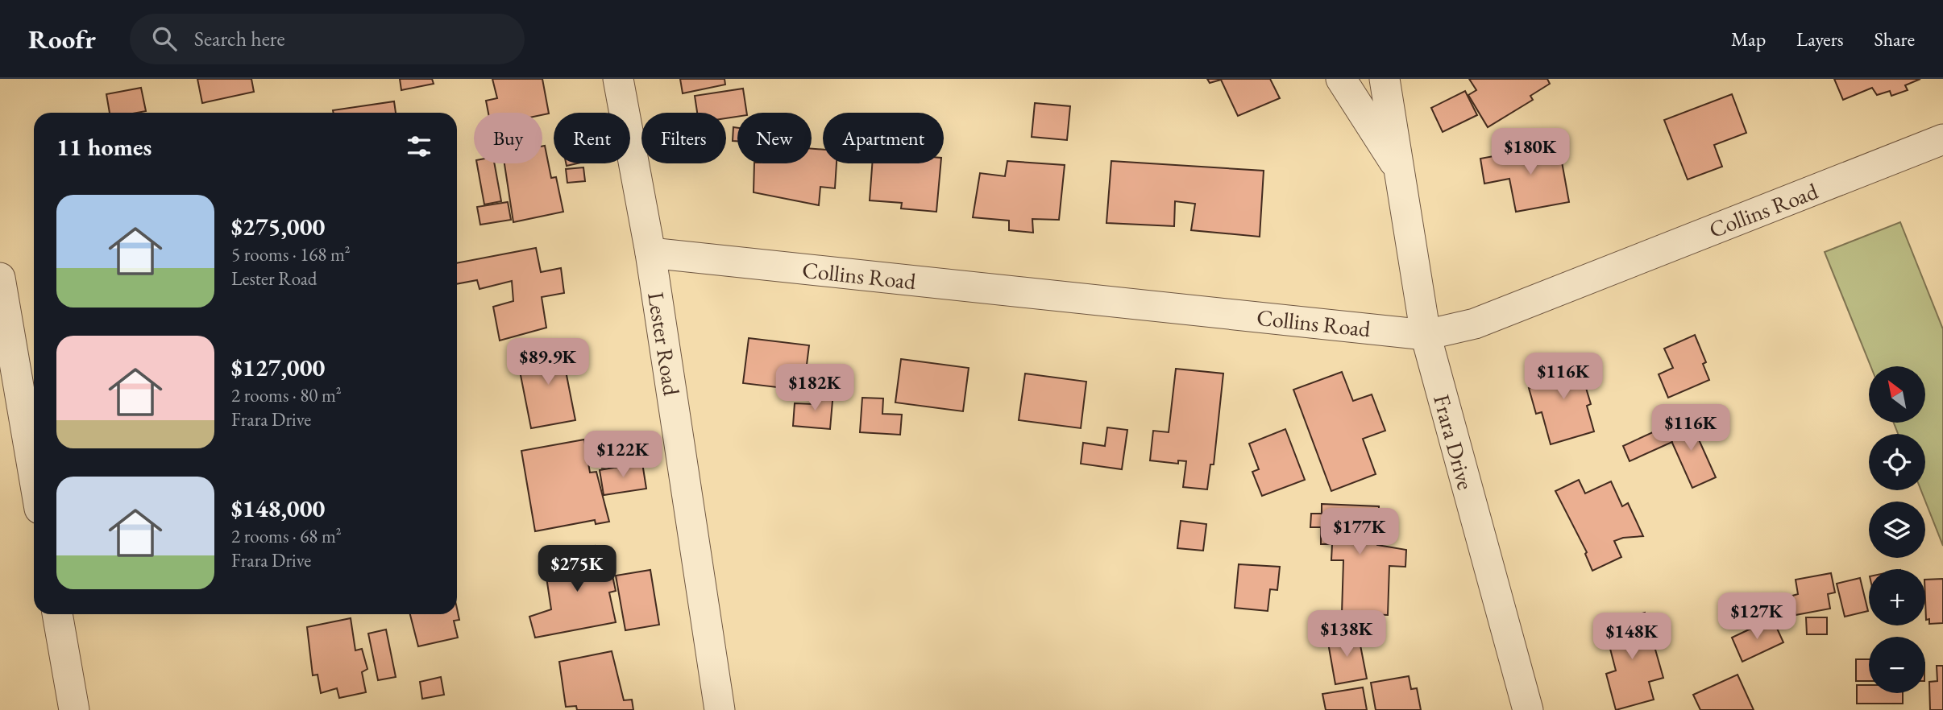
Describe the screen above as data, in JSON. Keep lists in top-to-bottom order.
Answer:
{
  "streets": {
    "street": ["Collins Road", "Lester Road", "Frara Drive"]
  },
  "crossings": [
    ["Collins Road", "Lester Road"],
    ["Collins Road", "Frara Drive"]
  ],
  "north": "top left",
  "page": {
    "header": "Roofr",
    "search": "Search here",
    "nav": ["Map", "Layers", "Share"],
    "chip": [
      "Buy",
      "Rent",
      "Filters",
      "New",
      "Apartment"
    ],
    "heading": "11 homes",
    "price": [
      "$180K",
      "$89.9K",
      "$116K",
      "$182K",
      "$116K",
      "$122K",
      "$177K",
      "$275K",
      "$127K",
      "$138K",
      "$148K"
    ],
    "list": [
      {
        "name": "$275,000",
        "note": "5 rooms · 168 m² · Lester Road"
      },
      {
        "name": "$127,000",
        "note": "2 rooms · 80 m² · Frara Drive"
      },
      {
        "name": "$148,000",
        "note": "2 rooms · 68 m² · Frara Drive"
      }
    ],
    "map_buttons": ["+", "−"]
  }
}
